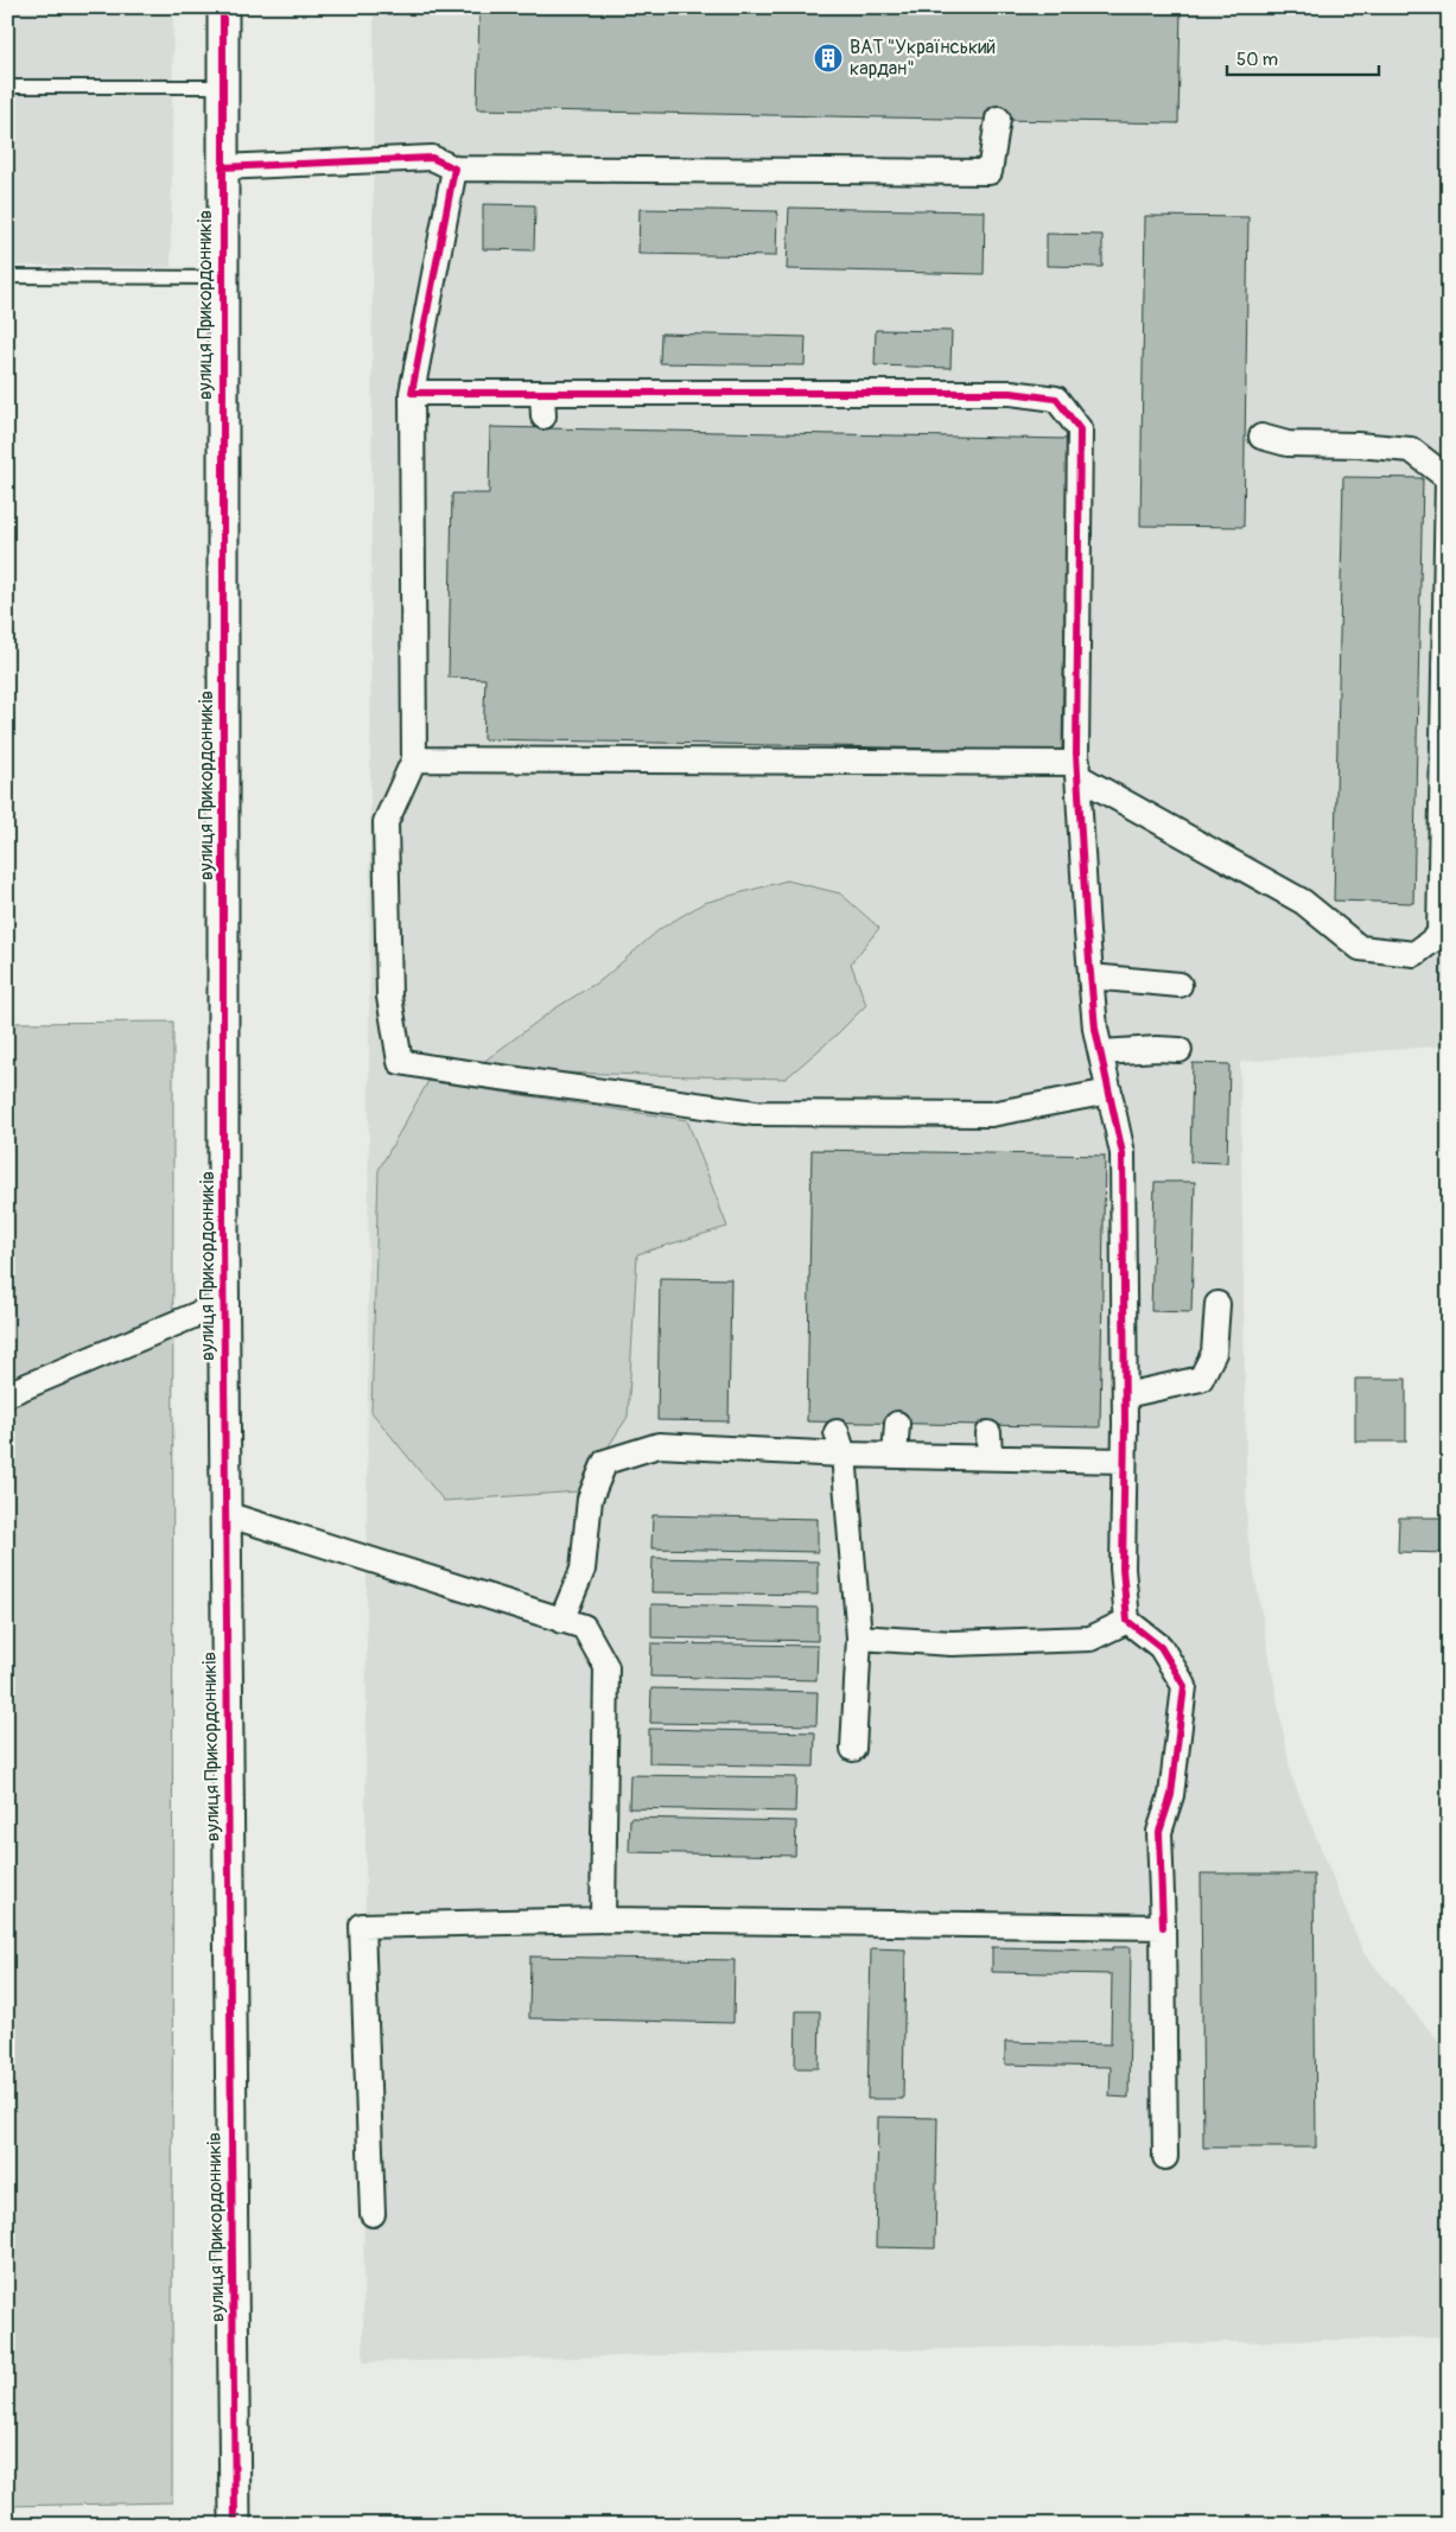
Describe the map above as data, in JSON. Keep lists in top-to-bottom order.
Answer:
{
  "streets": {
    "street": ["вулиця Прикордонників"]
  },
  "places": {
    "building": ["ВАТ \"Український кардан\""]
  },
  "scale_bar": "50 m"
}
